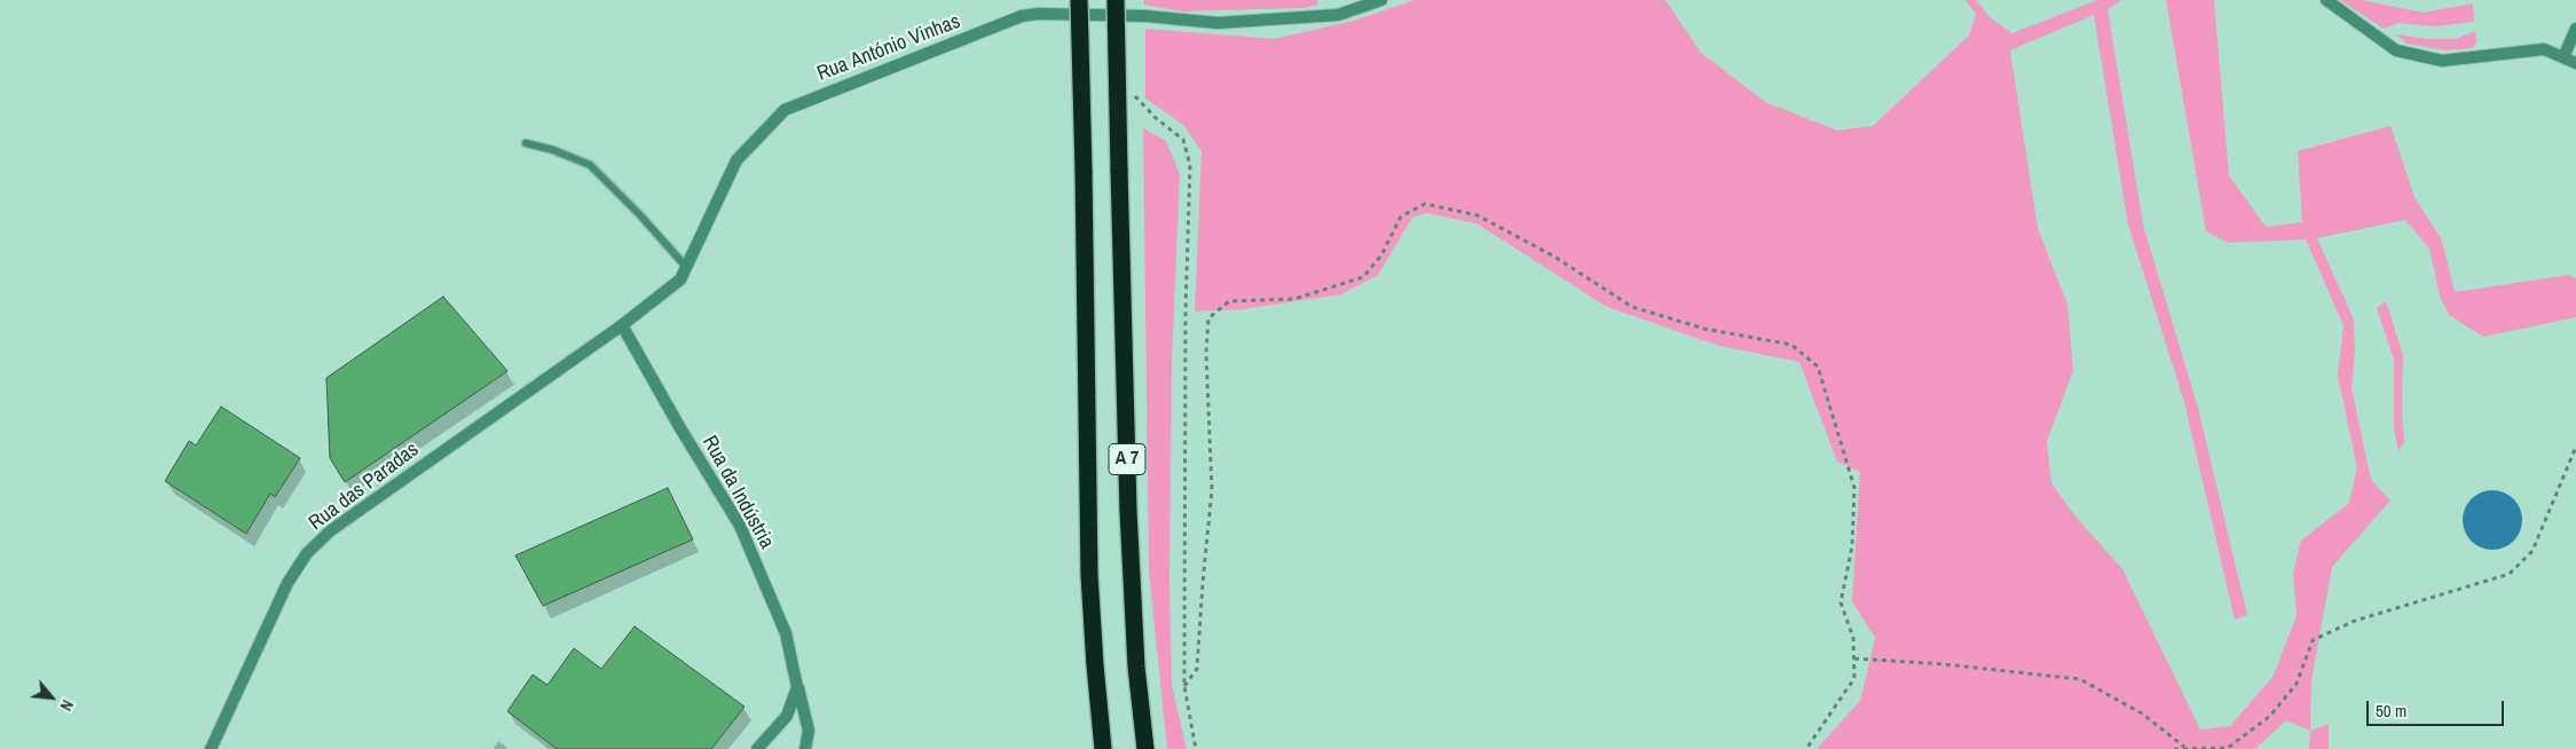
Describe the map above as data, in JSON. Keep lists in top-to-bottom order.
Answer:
{
  "streets": {
    "highway": ["A 7"],
    "street": ["Rua António Vinhas", "Rua das Paradas", "Rua da Indústria"]
  },
  "crossings": [
    ["Rua António Vinhas", "Rua das Paradas"],
    ["Rua António Vinhas", "Rua da Indústria"],
    ["Rua das Paradas", "Rua da Indústria"]
  ],
  "scale_bar": "50 m",
  "north": "bottom right"
}
